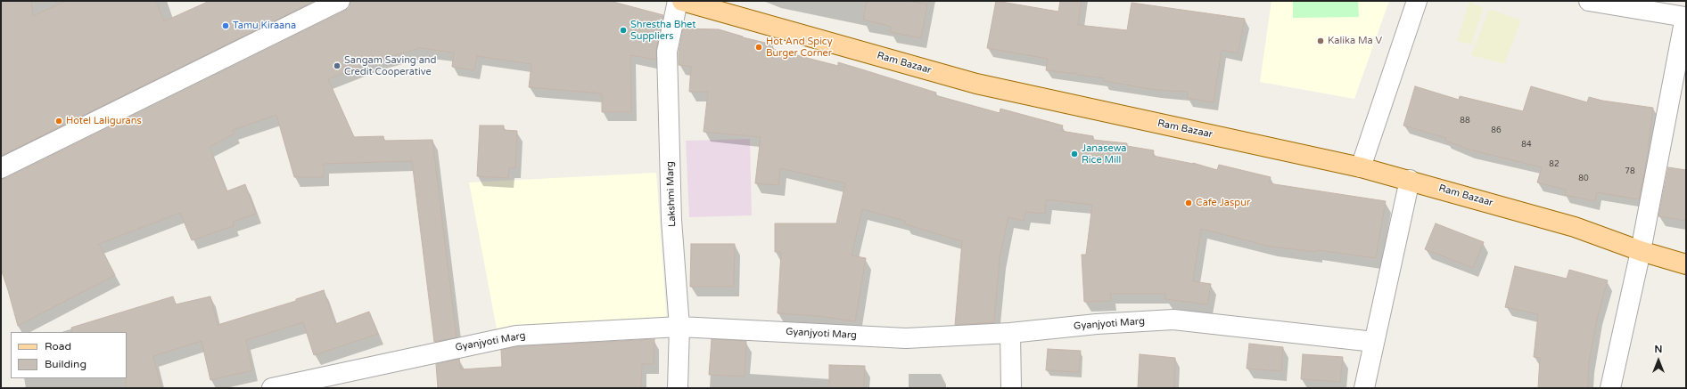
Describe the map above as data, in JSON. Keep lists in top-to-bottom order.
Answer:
{
  "streets": {
    "main road": ["Ram Bazaar"],
    "street": ["Lakshmi Marg", "Gyanjyoti Marg"]
  },
  "crossings": [
    ["Lakshmi Marg", "Gyanjyoti Marg"]
  ],
  "places": [
    "Tamu Kiraana",
    "Shrestha Bhet Suppliers",
    "Kalika Ma V",
    "Hot And Spicy Burger Corner",
    "Sangam Saving and Credit Cooperative",
    "Hotel Laligurans",
    "Janasewa Rice Mill",
    "Cafe Jaspur"
  ],
  "house_numbers": [
    "88",
    "86",
    "84",
    "82",
    "78",
    "80"
  ],
  "legend": ["Road", "Building"],
  "north": "top"
}
